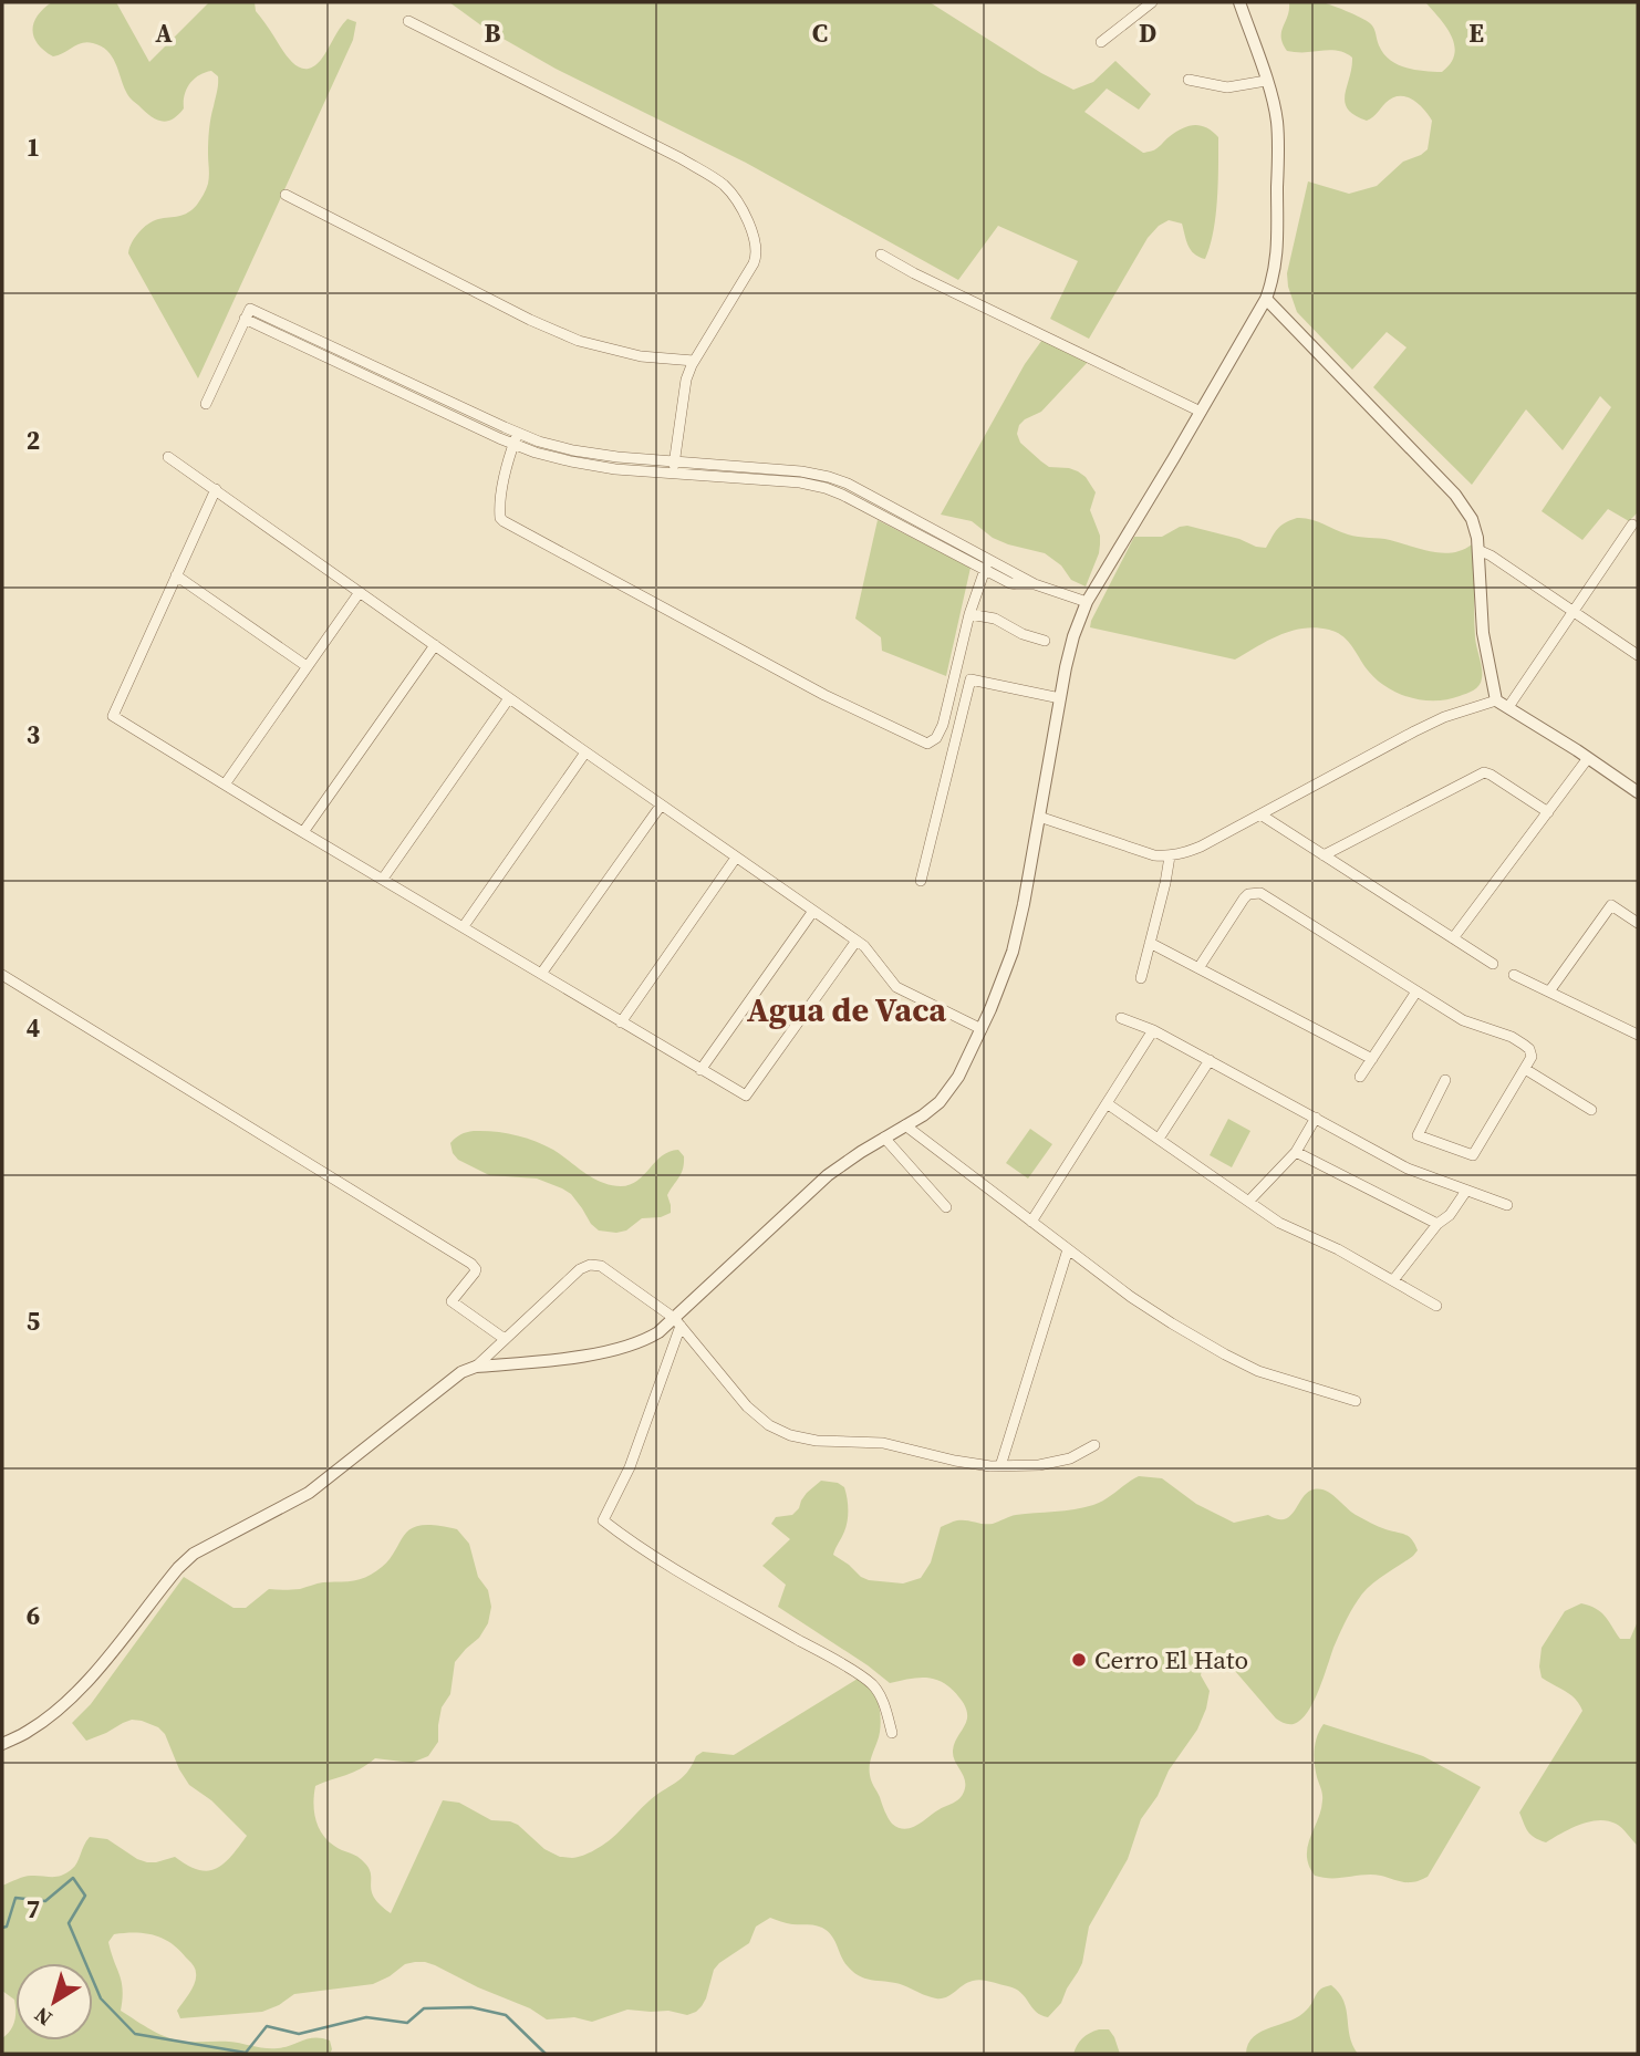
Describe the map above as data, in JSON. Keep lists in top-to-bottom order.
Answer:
{
  "districts": ["Agua de Vaca"],
  "places": ["Cerro El Hato"],
  "north": "bottom left",
  "grid": {
    "columns": [
      "A",
      "B",
      "C",
      "D",
      "E"
    ],
    "rows": [
      "1",
      "2",
      "3",
      "4",
      "5",
      "6",
      "7"
    ]
  }
}
